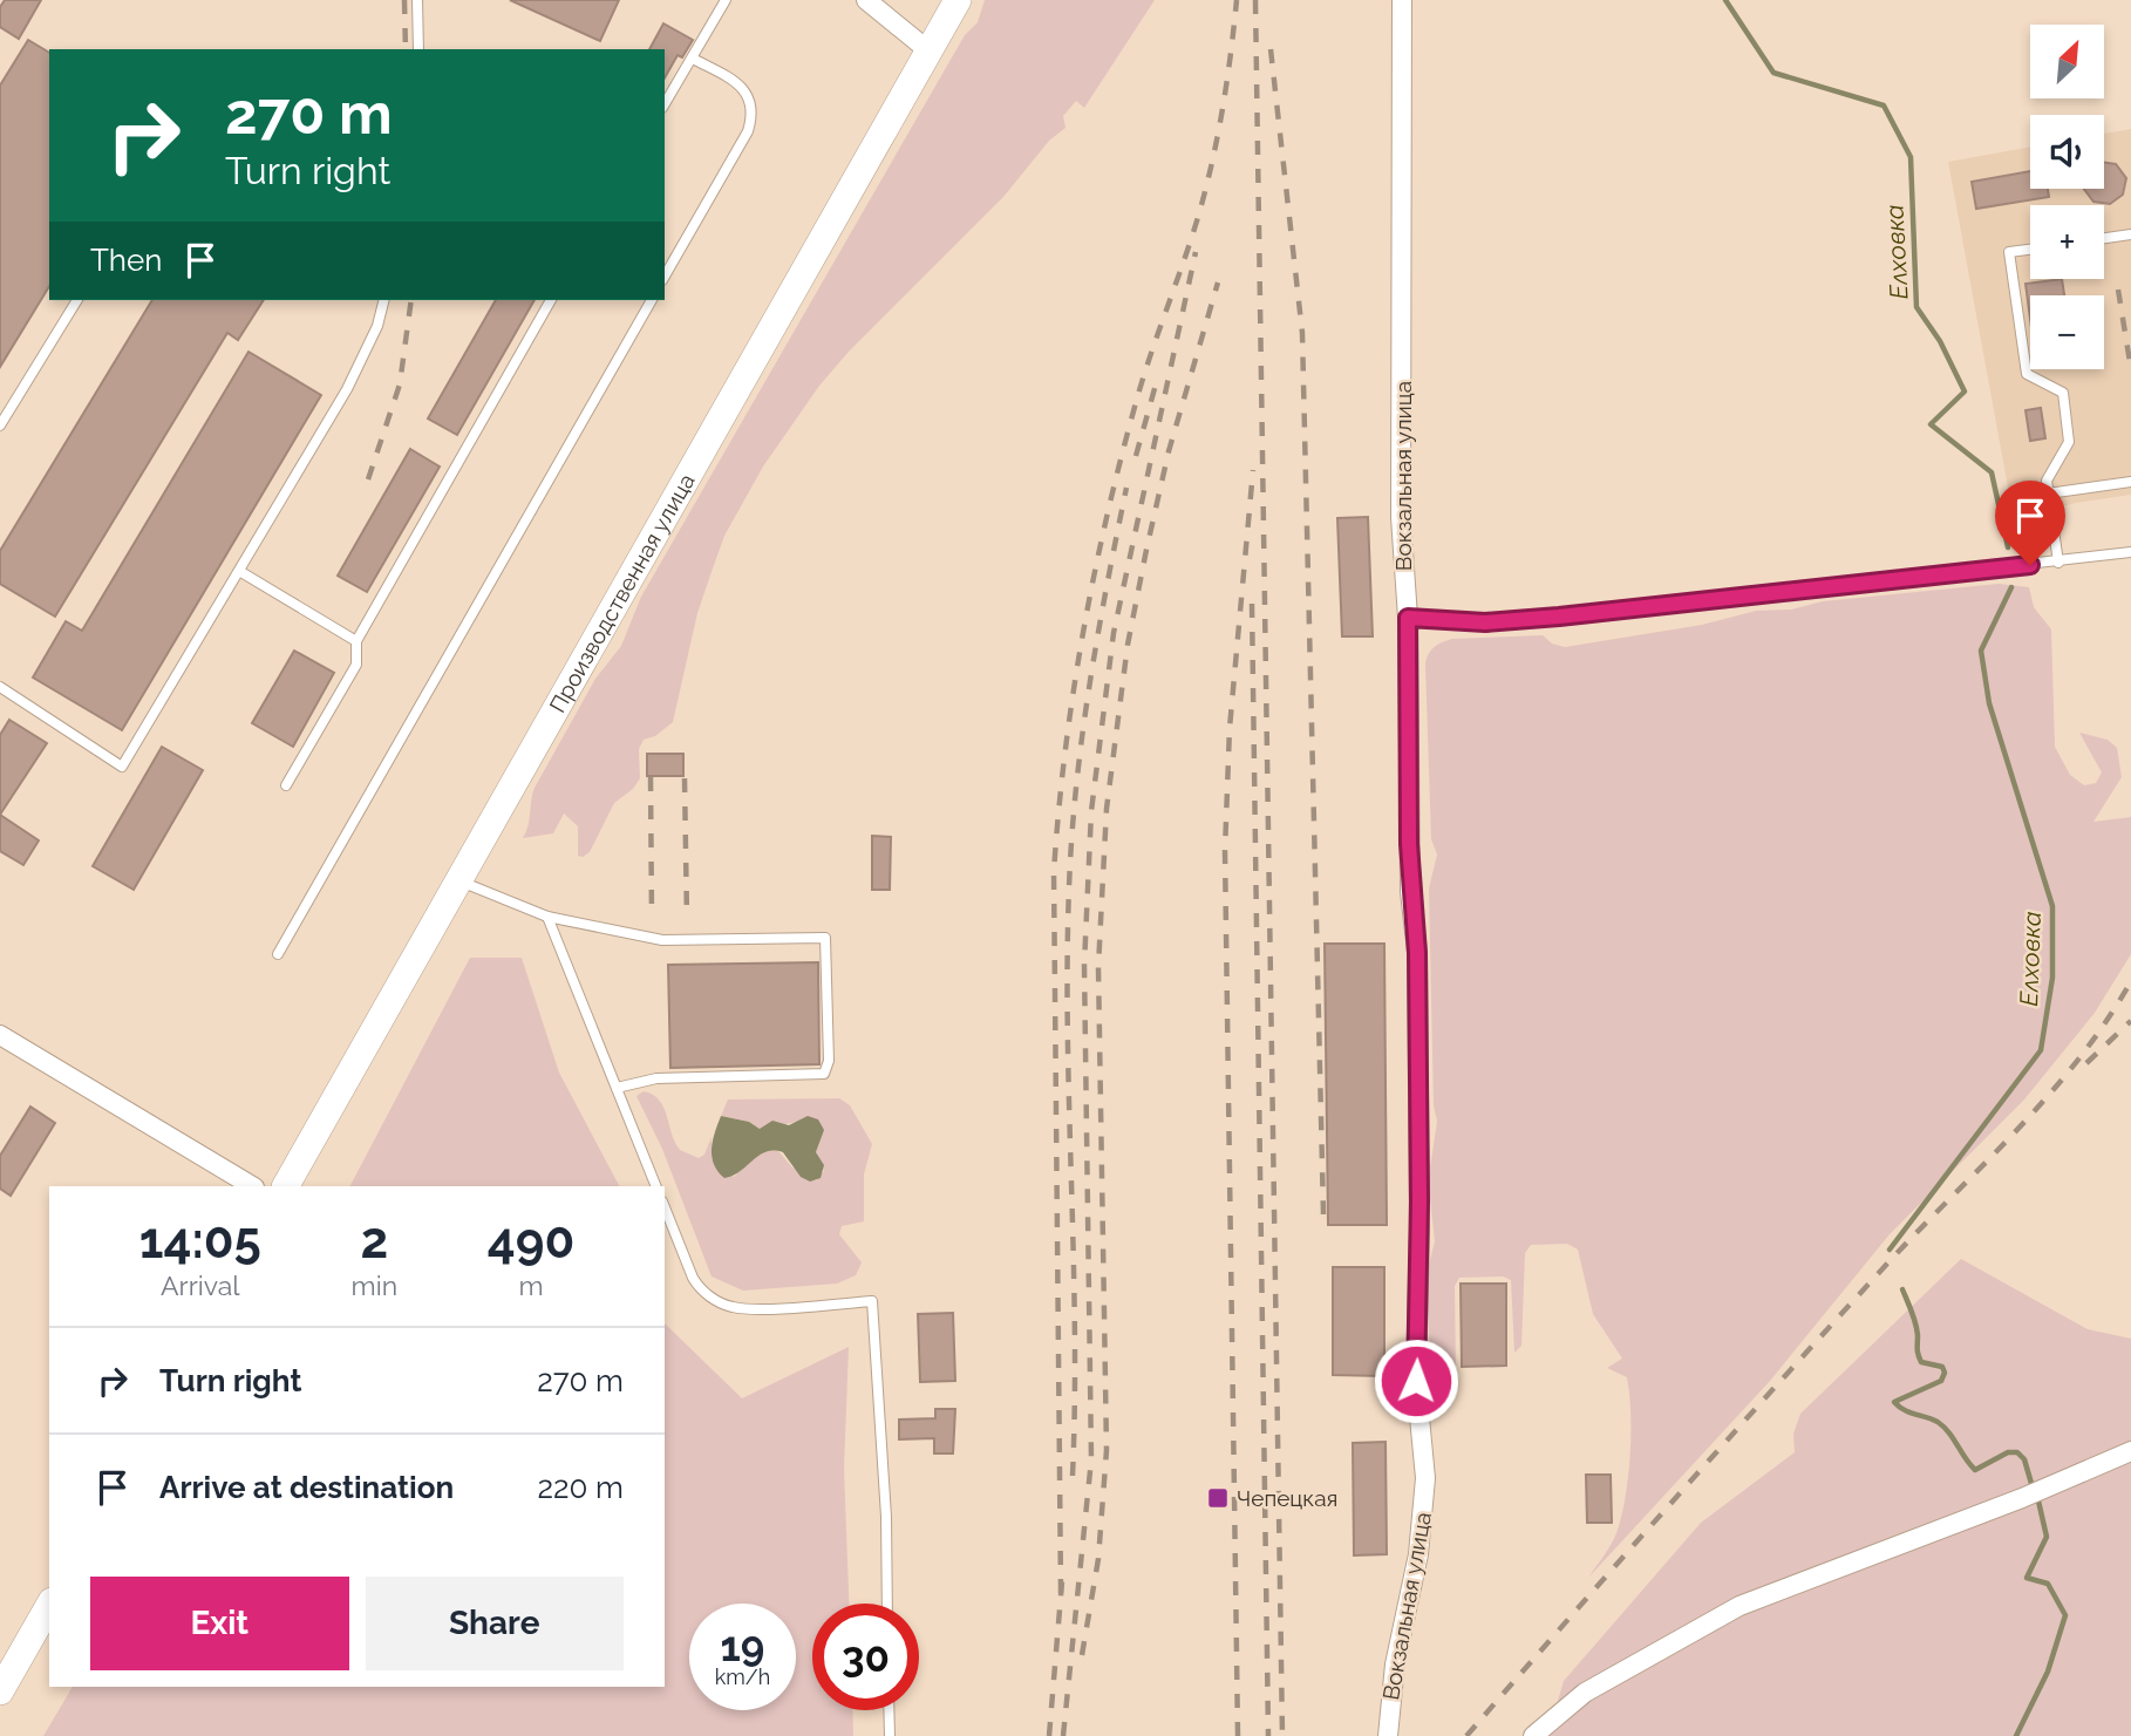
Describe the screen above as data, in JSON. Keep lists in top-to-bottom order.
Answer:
{
  "streets": {
    "main road": ["Производственная улица"],
    "street": ["Вокзальная улица"]
  },
  "water": ["Елховка"],
  "places": {
    "transit": ["Чепецкая"]
  },
  "north": "top right",
  "page": {
    "map_buttons": ["+", "−"],
    "turn": ["270 m", "Turn right"],
    "then": "Then",
    "eta": [
      "14:05",
      "Arrival",
      "2",
      "min",
      "490",
      "m"
    ],
    "list": [
      {
        "name": "Turn right",
        "value": "270 m"
      },
      {
        "name": "Arrive at destination",
        "value": "220 m"
      }
    ],
    "buttons": ["Exit", "Share"],
    "speed": "19 km/h",
    "limit": "30"
  }
}
